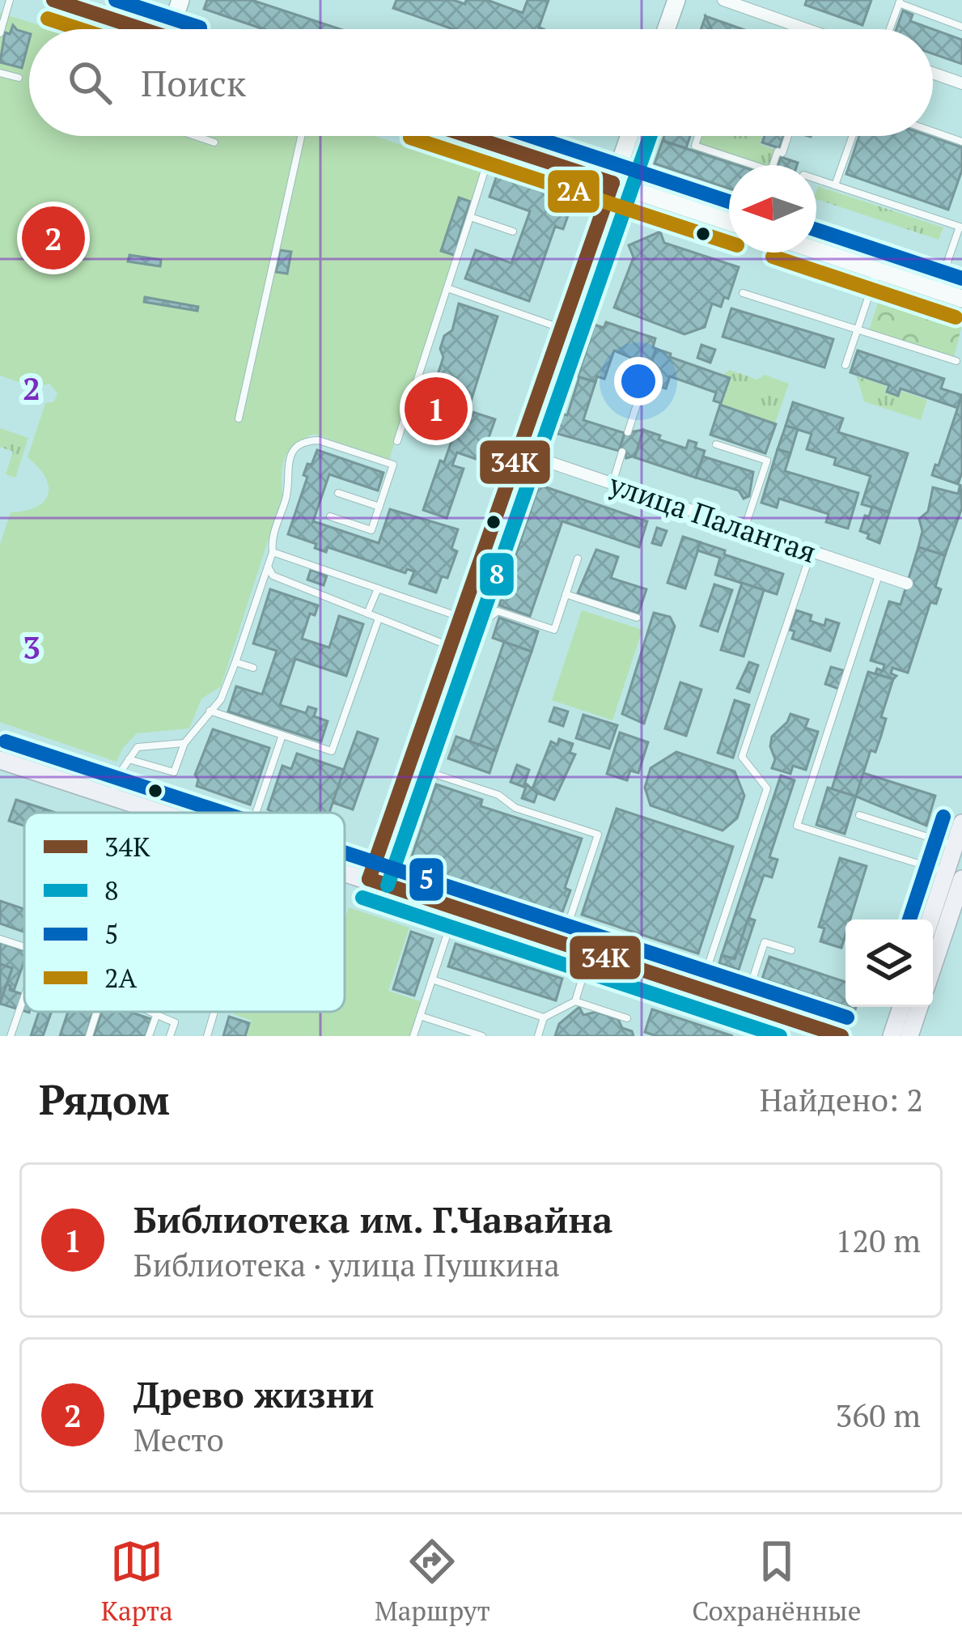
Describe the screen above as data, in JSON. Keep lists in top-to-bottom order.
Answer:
{
  "streets": {
    "street": ["улица Палантая"]
  },
  "lines": [
    "transit line 34К",
    "transit line 5",
    "transit line 2А",
    "transit line 8"
  ],
  "legend": [
    "34К",
    "8",
    "5",
    "2А"
  ],
  "north": "left",
  "page": {
    "search": "Поиск",
    "pins": ["2", "1"],
    "heading": ["Рядом", "Найдено: 2"],
    "list": [
      {
        "mark": "1",
        "name": "Библиотека им. Г.Чавайна",
        "note": "Библиотека · улица Пушкина",
        "value": "120 m"
      },
      {
        "mark": "2",
        "name": "Древо жизни",
        "note": "Место",
        "value": "360 m"
      }
    ],
    "nav": ["Карта", "Маршрут", "Сохранённые"]
  },
  "grid": {
    "rows": ["2", "3"]
  }
}
